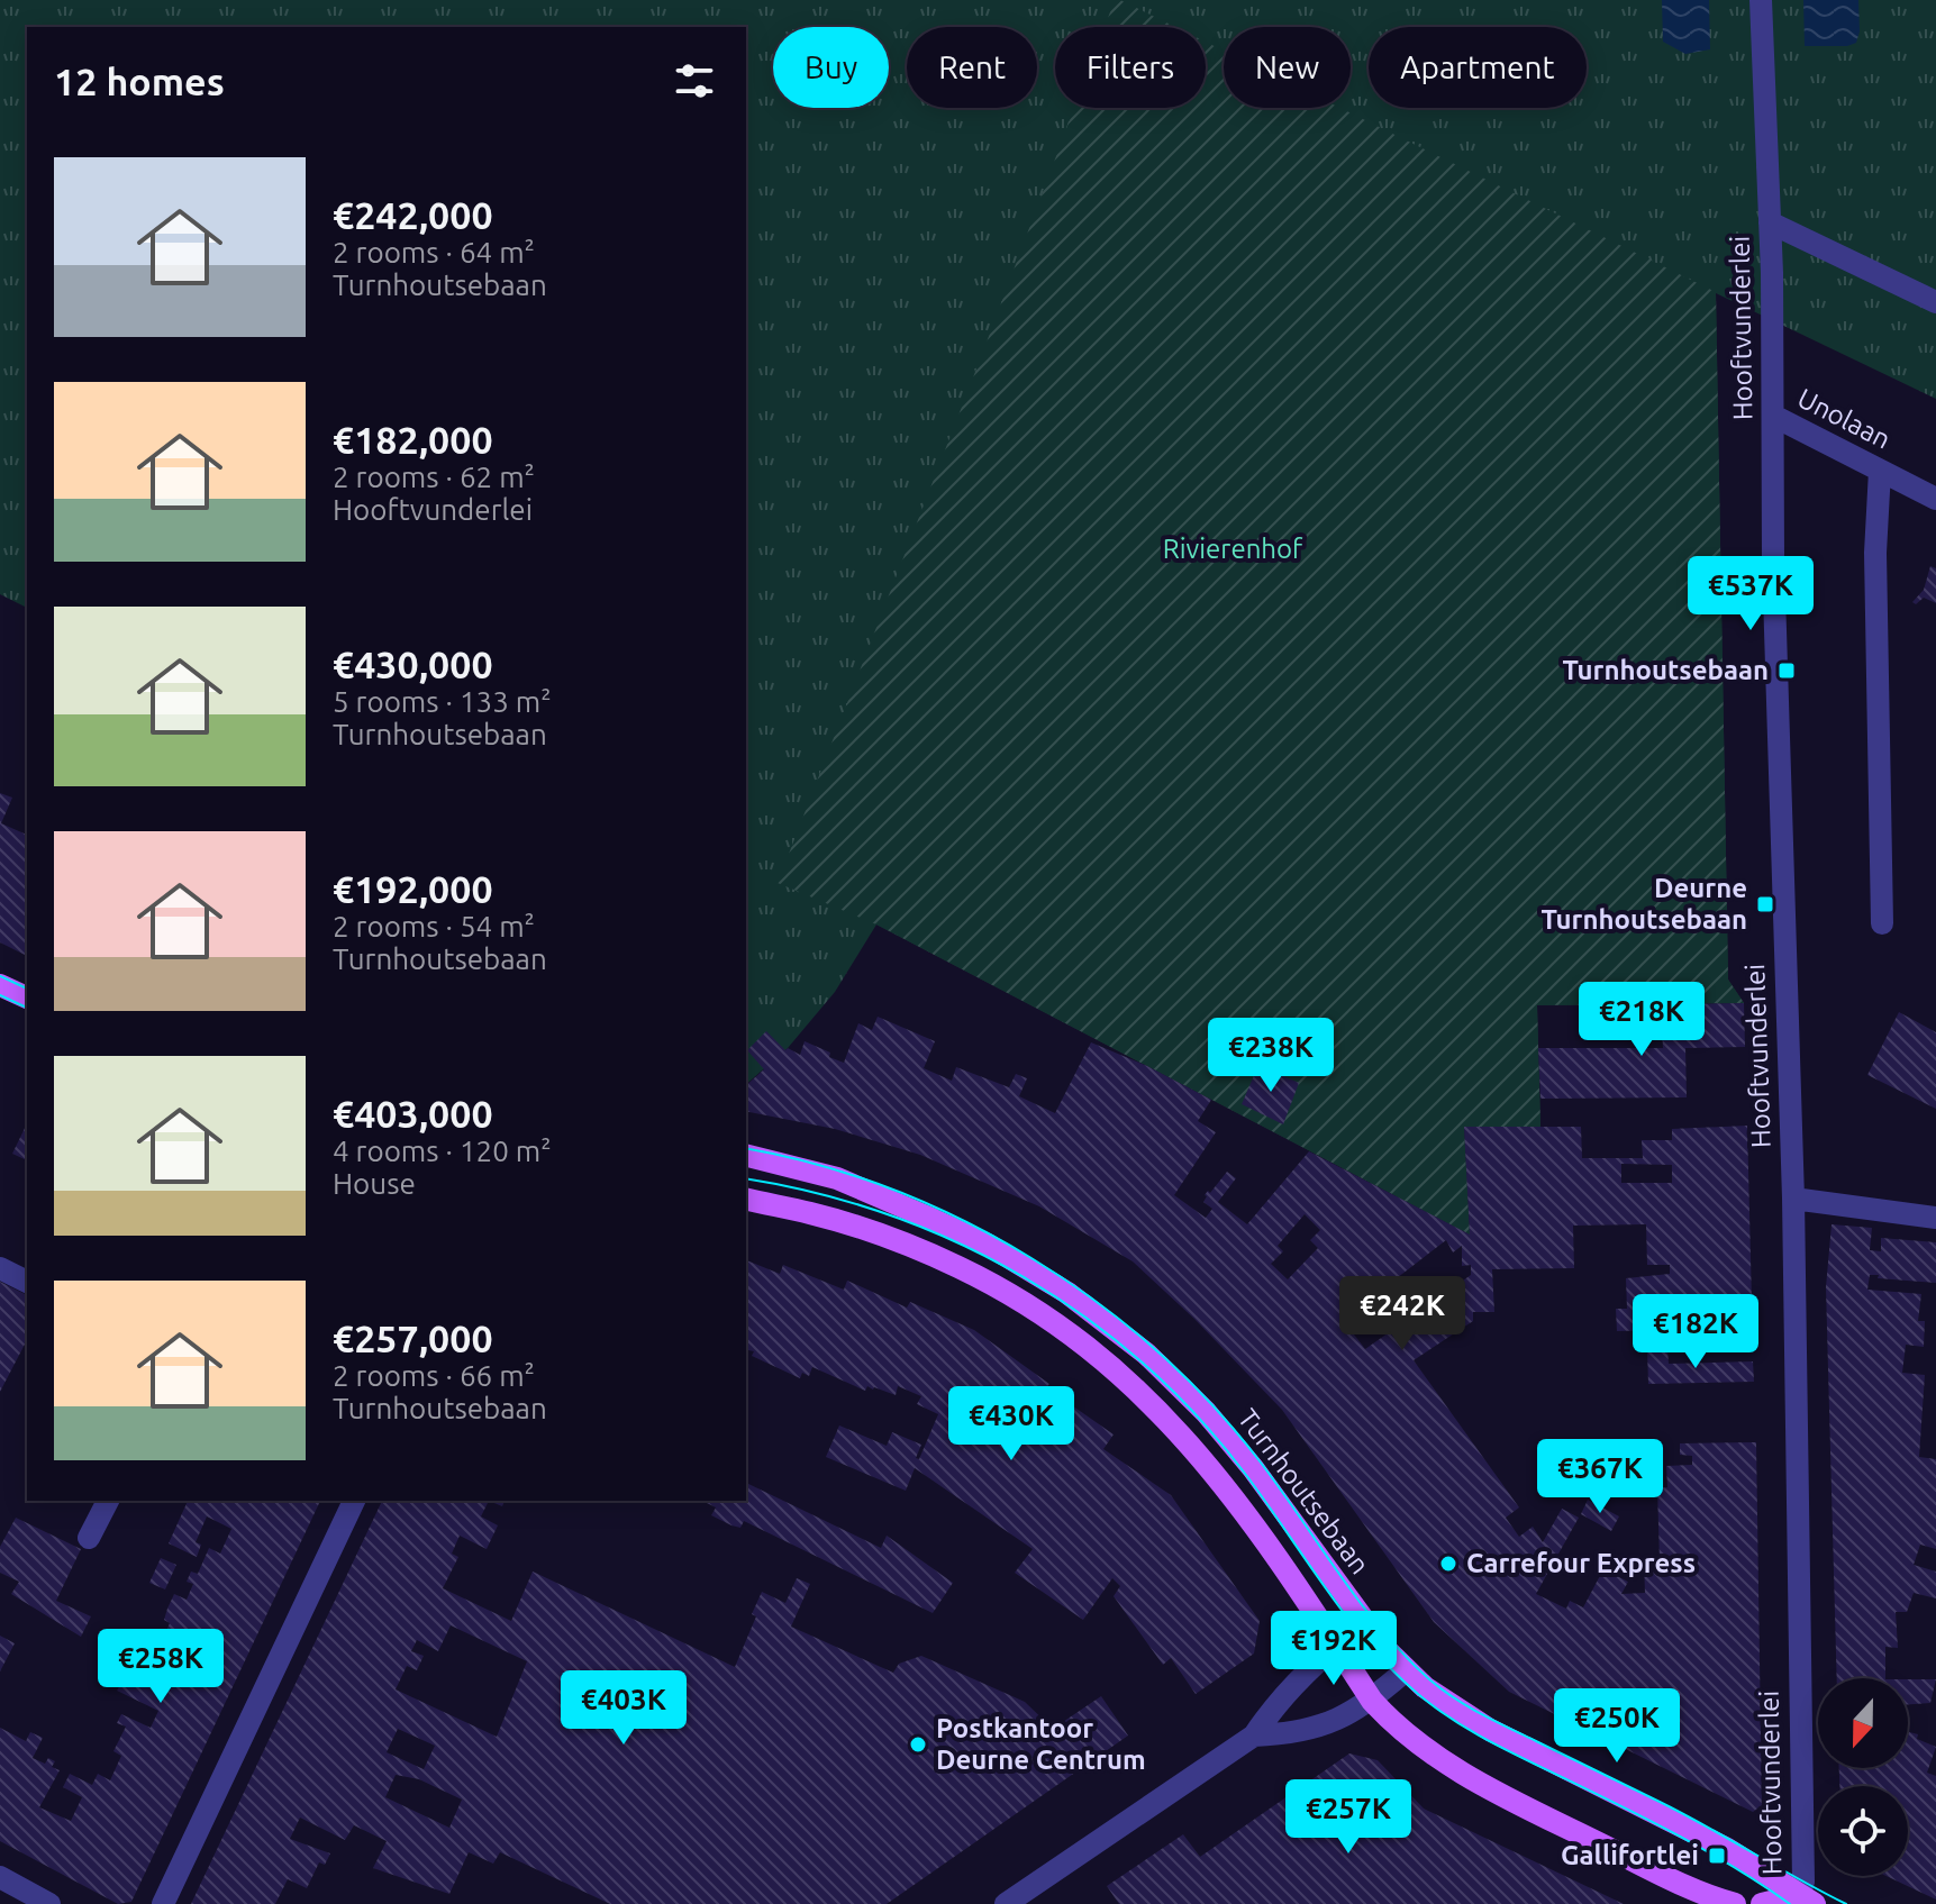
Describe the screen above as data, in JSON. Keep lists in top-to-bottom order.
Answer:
{
  "streets": {
    "main road": ["Turnhoutsebaan"],
    "street": ["Hooftvunderlei", "Unolaan"]
  },
  "crossings": [
    ["Hooftvunderlei", "Unolaan"],
    ["Hooftvunderlei", "Turnhoutsebaan"]
  ],
  "parks": ["Rivierenhof"],
  "places": {
    "transit": ["Turnhoutsebaan", "Deurne Turnhoutsebaan", "Gallifortlei"],
    "other": ["Carrefour Express", "Postkantoor Deurne Centrum"]
  },
  "north": "bottom",
  "page": {
    "chip": [
      "Buy",
      "Rent",
      "Filters",
      "New",
      "Apartment"
    ],
    "heading": "12 homes",
    "list": [
      {
        "name": "€242,000",
        "note": "2 rooms · 64 m² · Turnhoutsebaan"
      },
      {
        "name": "€182,000",
        "note": "2 rooms · 62 m² · Hooftvunderlei"
      },
      {
        "name": "€430,000",
        "note": "5 rooms · 133 m² · Turnhoutsebaan"
      },
      {
        "name": "€192,000",
        "note": "2 rooms · 54 m² · Turnhoutsebaan"
      },
      {
        "name": "€403,000",
        "note": "4 rooms · 120 m² · House"
      },
      {
        "name": "€257,000",
        "note": "2 rooms · 66 m² · Turnhoutsebaan"
      }
    ],
    "price": [
      "€537K",
      "€218K",
      "€238K",
      "€242K",
      "€182K",
      "€430K",
      "€367K",
      "€192K",
      "€258K",
      "€403K",
      "€250K",
      "€257K"
    ]
  }
}
